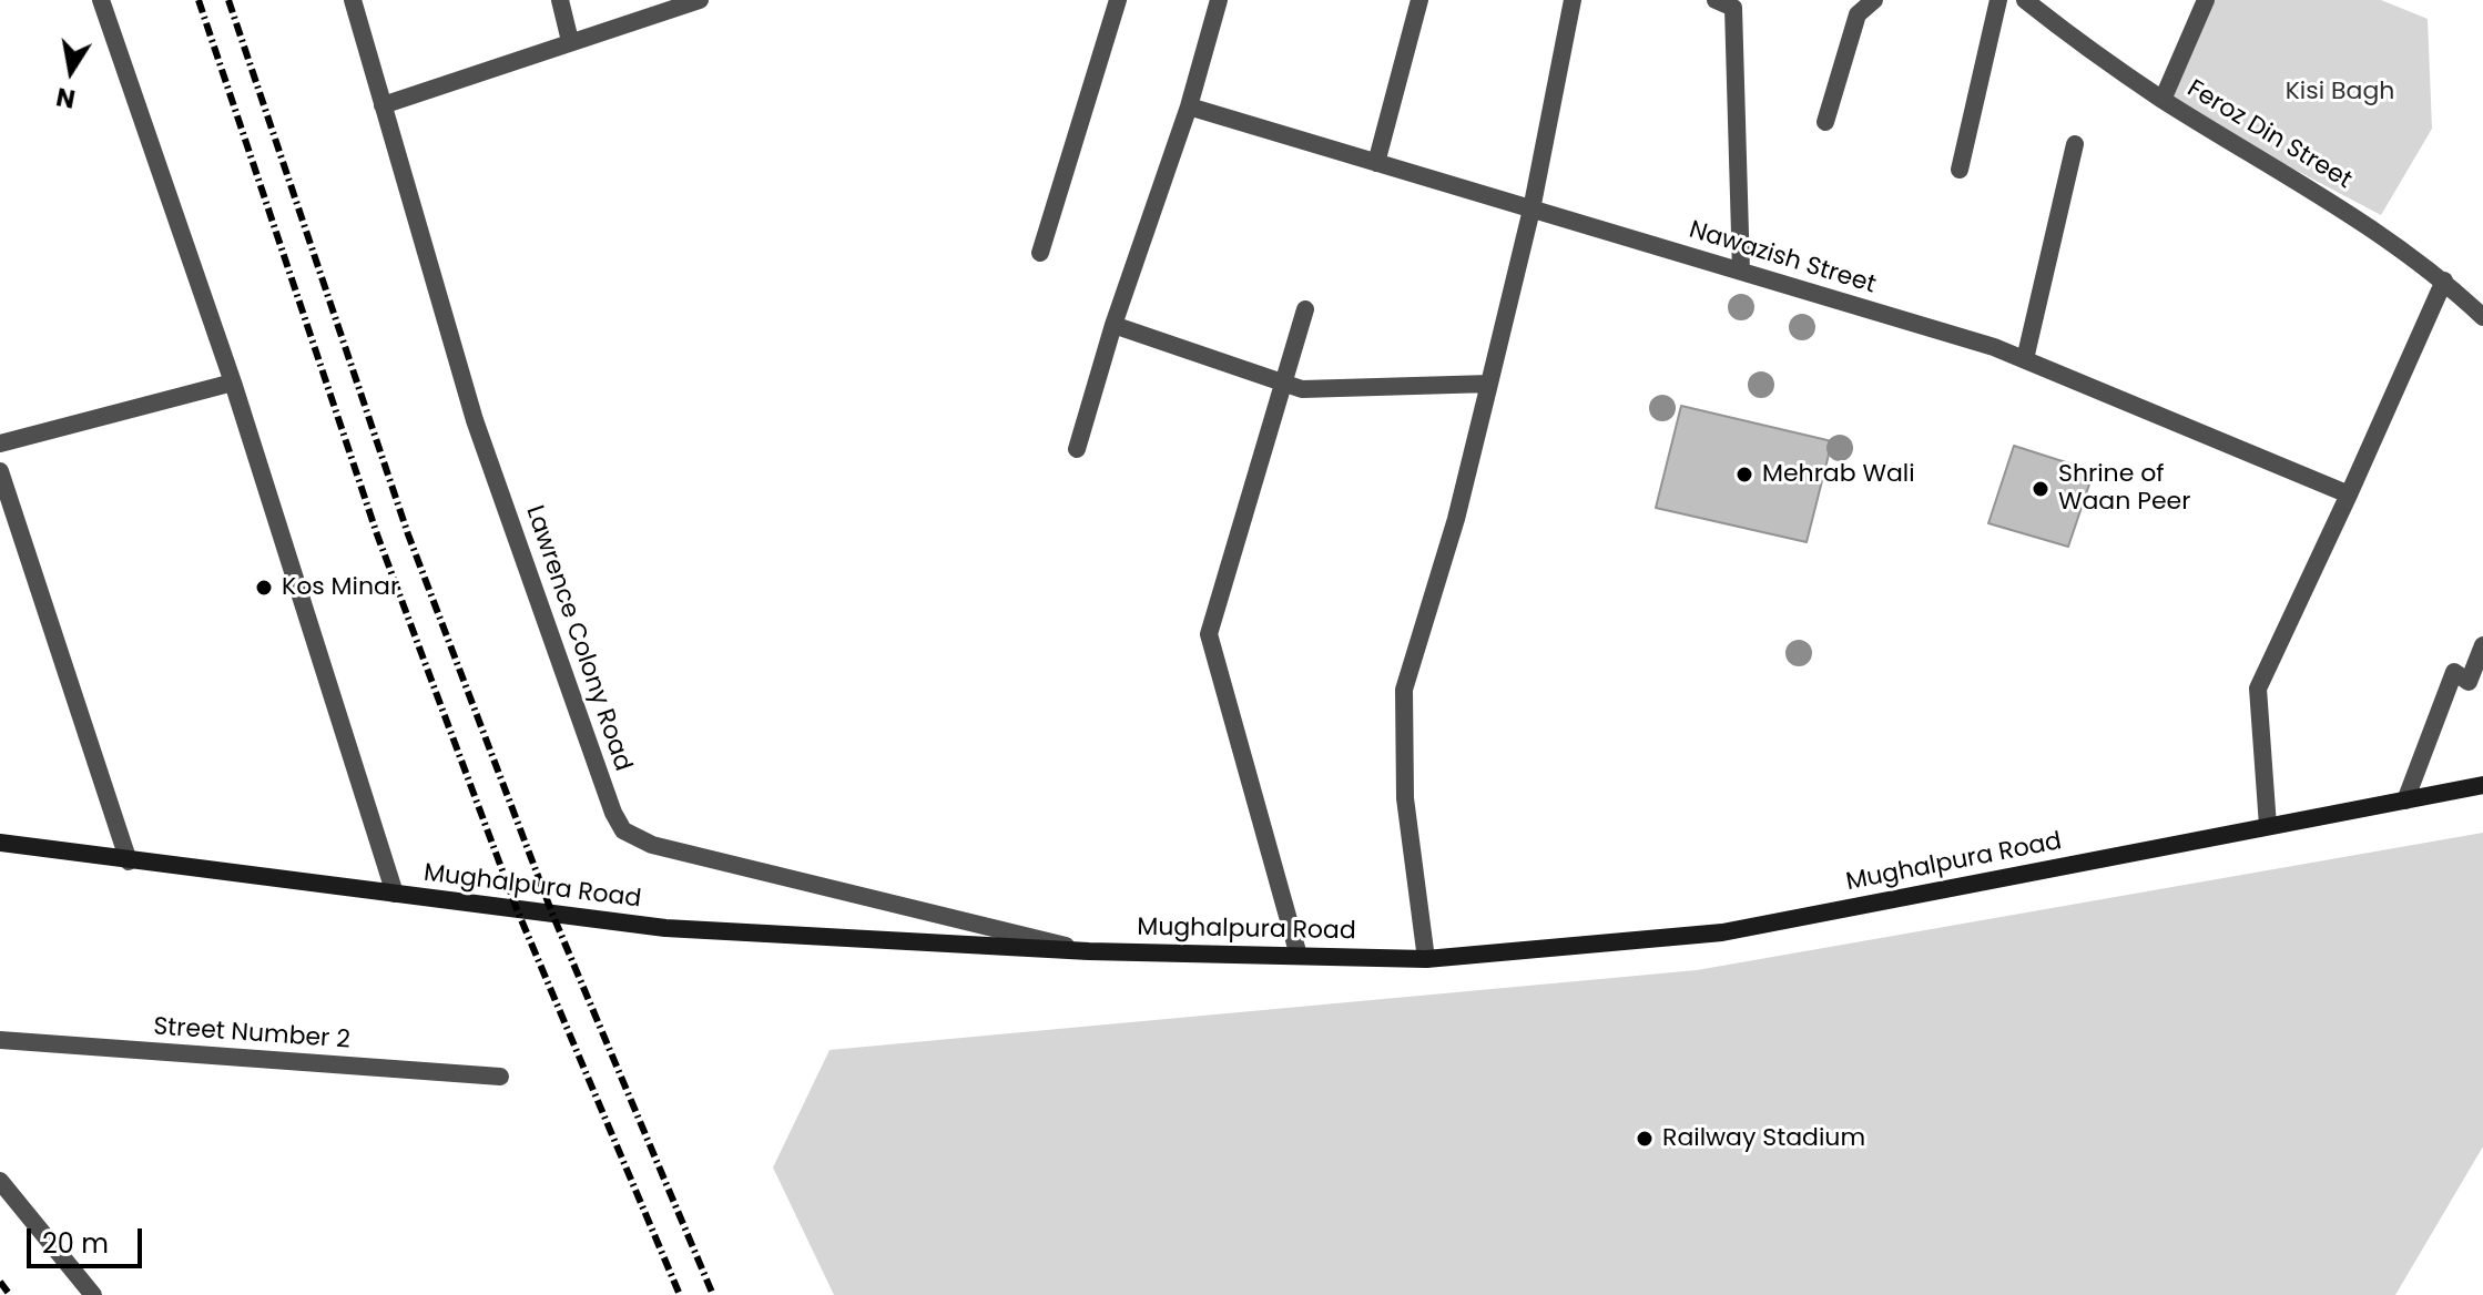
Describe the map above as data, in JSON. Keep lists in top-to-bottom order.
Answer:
{
  "streets": {
    "main road": ["Mughalpura Road"],
    "street": [
      "Feroz Din Street",
      "Nawazish Street",
      "Lawrence Colony Road",
      "Street Number 2"
    ]
  },
  "crossings": [
    ["Lawrence Colony Road", "Mughalpura Road"]
  ],
  "parks": ["Kisi Bagh"],
  "places": [
    "Mehrab Wali",
    "Shrine of Waan Peer",
    "Kos Minar",
    "Railway Stadium"
  ],
  "scale_bar": "20 m",
  "north": "bottom"
}
